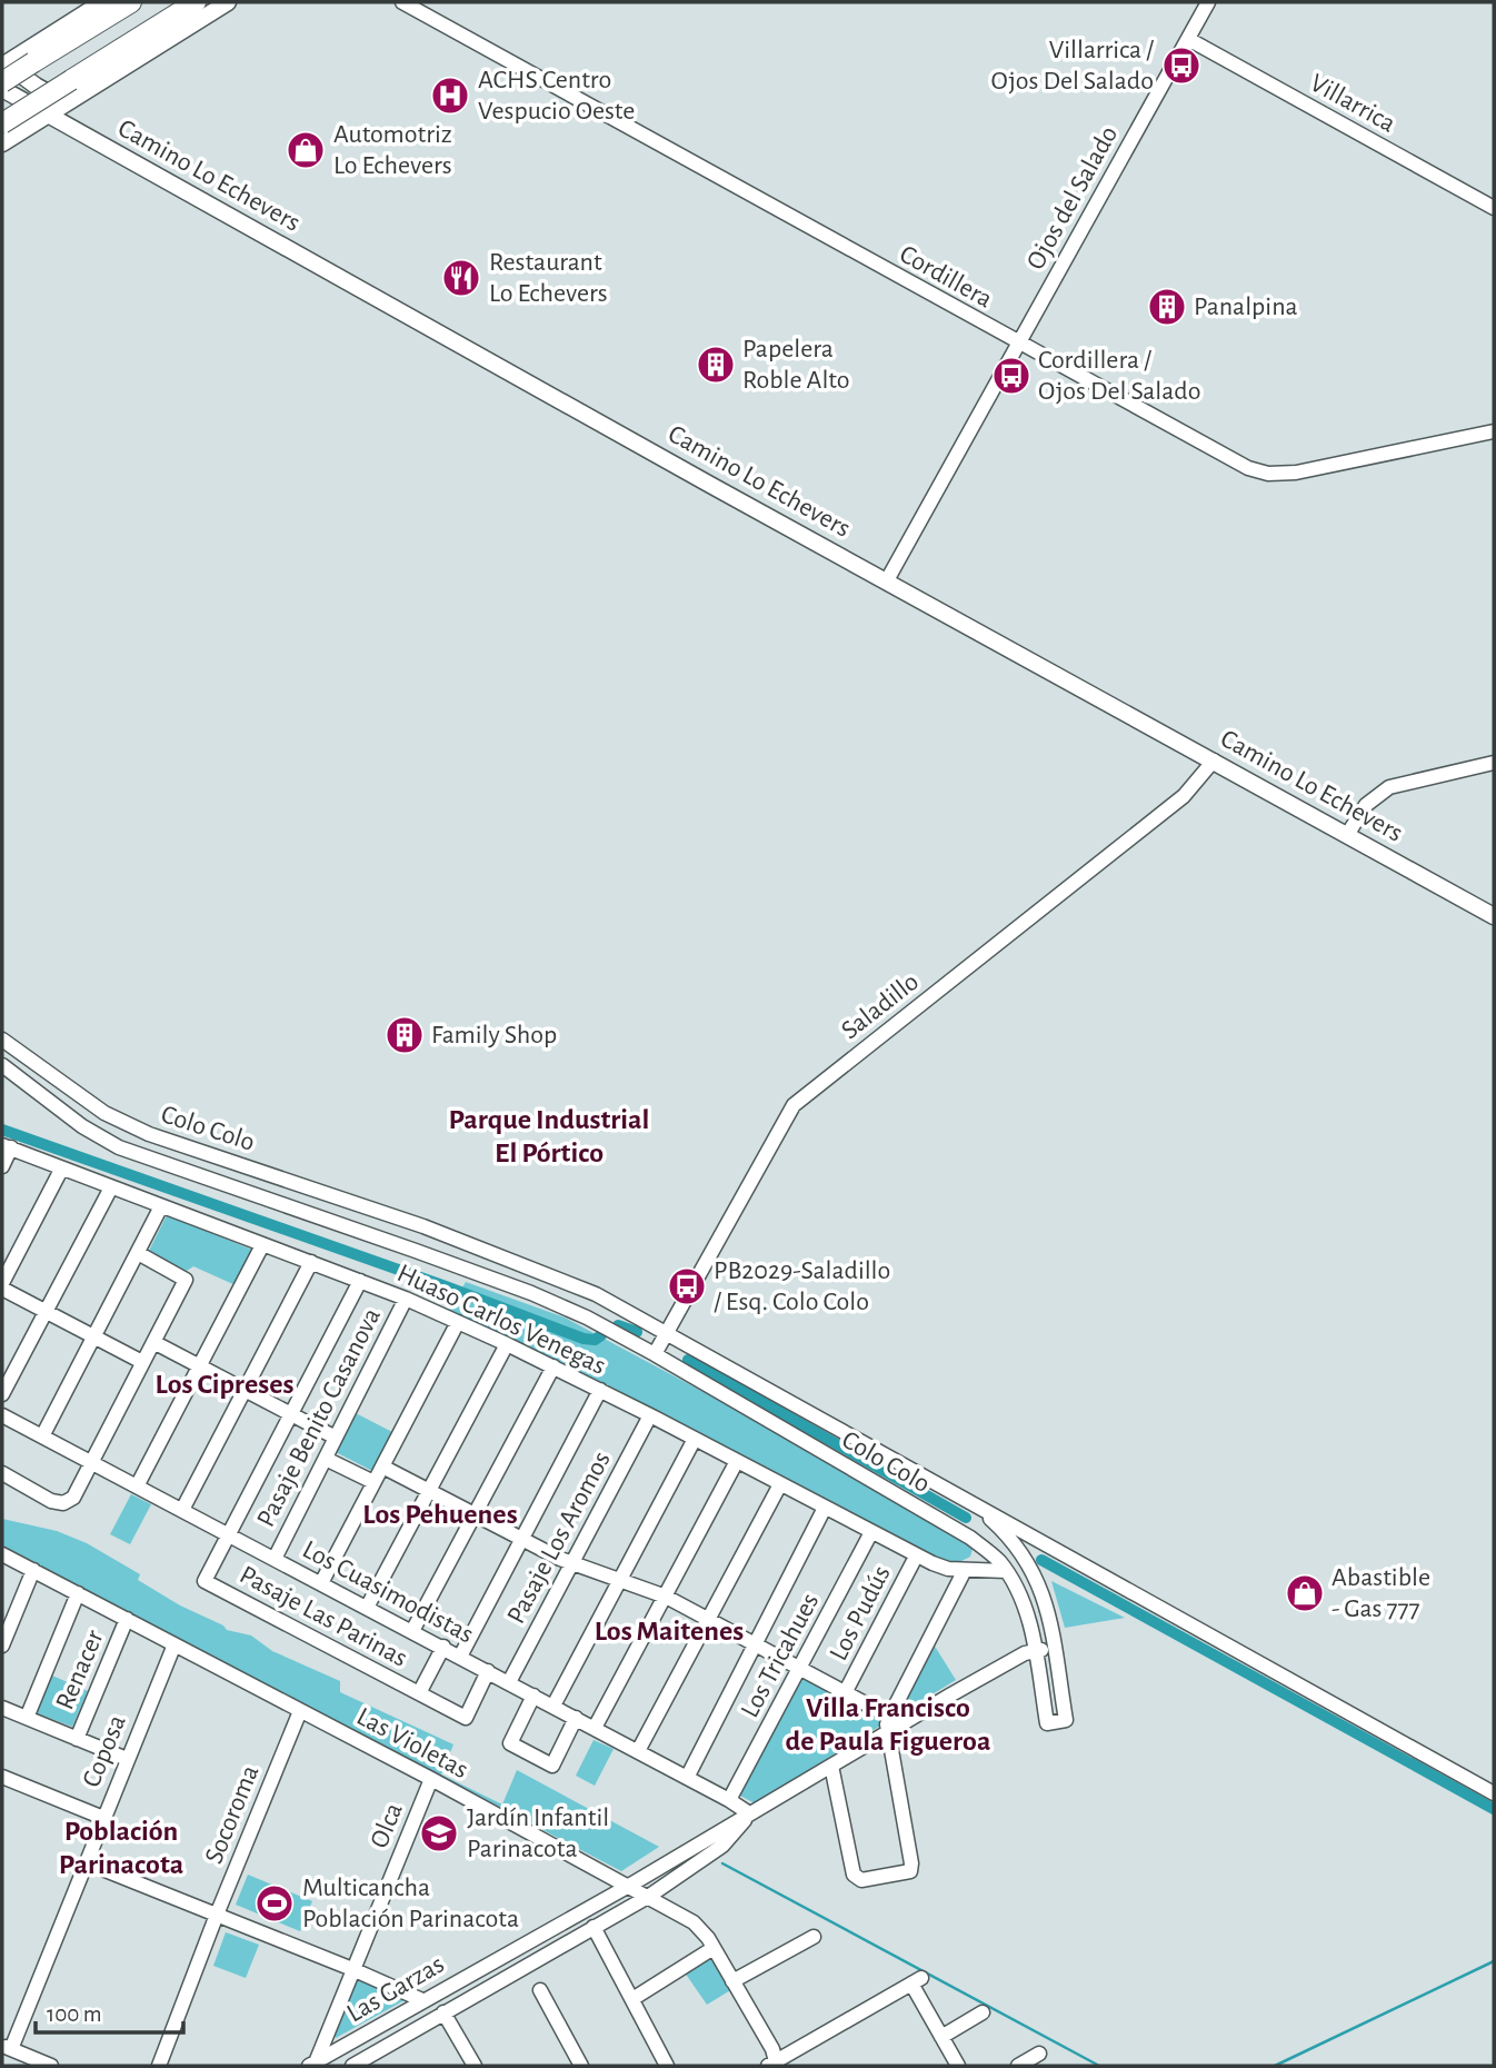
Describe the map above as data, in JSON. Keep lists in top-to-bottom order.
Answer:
{
  "streets": {
    "main road": ["Camino Lo Echevers"],
    "street": [
      "Villarrica",
      "Ojos del Salado",
      "Cordillera",
      "Saladillo",
      "Colo Colo",
      "Huaso Carlos Venegas",
      "Pasaje Benito Casanova",
      "Pasaje Los Aromos",
      "Los Cuasimodistas",
      "Los Pudús",
      "Pasaje Las Parinas",
      "Los Tricahues",
      "Renacer",
      "Las Violetas",
      "Coposa",
      "Socoroma",
      "Olca",
      "Las Garzas"
    ]
  },
  "crossings": [
    ["Villarrica", "Ojos del Salado"],
    ["Camino Lo Echevers", "Ojos del Salado"],
    ["Camino Lo Echevers", "Saladillo"],
    ["Ojos del Salado", "Cordillera"],
    ["Saladillo", "Colo Colo"],
    ["Colo Colo", "Huaso Carlos Venegas"],
    ["Colo Colo", "Las Garzas"],
    ["Huaso Carlos Venegas", "Pasaje Benito Casanova"],
    ["Huaso Carlos Venegas", "Pasaje Los Aromos"],
    ["Huaso Carlos Venegas", "Los Pudús"],
    ["Huaso Carlos Venegas", "Los Tricahues"],
    ["Pasaje Benito Casanova", "Los Cuasimodistas"],
    ["Pasaje Los Aromos", "Los Cuasimodistas"],
    ["Los Cuasimodistas", "Pasaje Las Parinas"],
    ["Los Cuasimodistas", "Los Tricahues"],
    ["Los Cuasimodistas", "Las Garzas"],
    ["Renacer", "Las Violetas"],
    ["Las Violetas", "Coposa"],
    ["Las Violetas", "Socoroma"],
    ["Las Violetas", "Olca"],
    ["Las Violetas", "Las Garzas"],
    ["Olca", "Las Garzas"]
  ],
  "districts": [
    "Parque Industrial El Pórtico",
    "Los Cipreses",
    "Los Pehuenes",
    "Los Maitenes",
    "Villa Francisco de Paula Figueroa",
    "Población Parinacota"
  ],
  "places": {
    "bus stop": ["Villarrica / Ojos Del Salado", "Cordillera / Ojos Del Salado", "PB2029-Saladillo / Esq. Colo Colo"],
    "hospital": ["ACHS Centro Vespucio Oeste"],
    "shop": ["Automotriz Lo Echevers", "Abastible - Gas 777"],
    "restaurant": ["Restaurant Lo Echevers"],
    "building": ["Panalpina", "Papelera Roble Alto", "Family Shop"],
    "school or university": ["Jardín Infantil Parinacota"],
    "sports": ["Multicancha Población Parinacota"]
  },
  "scale_bar": "100 m"
}
